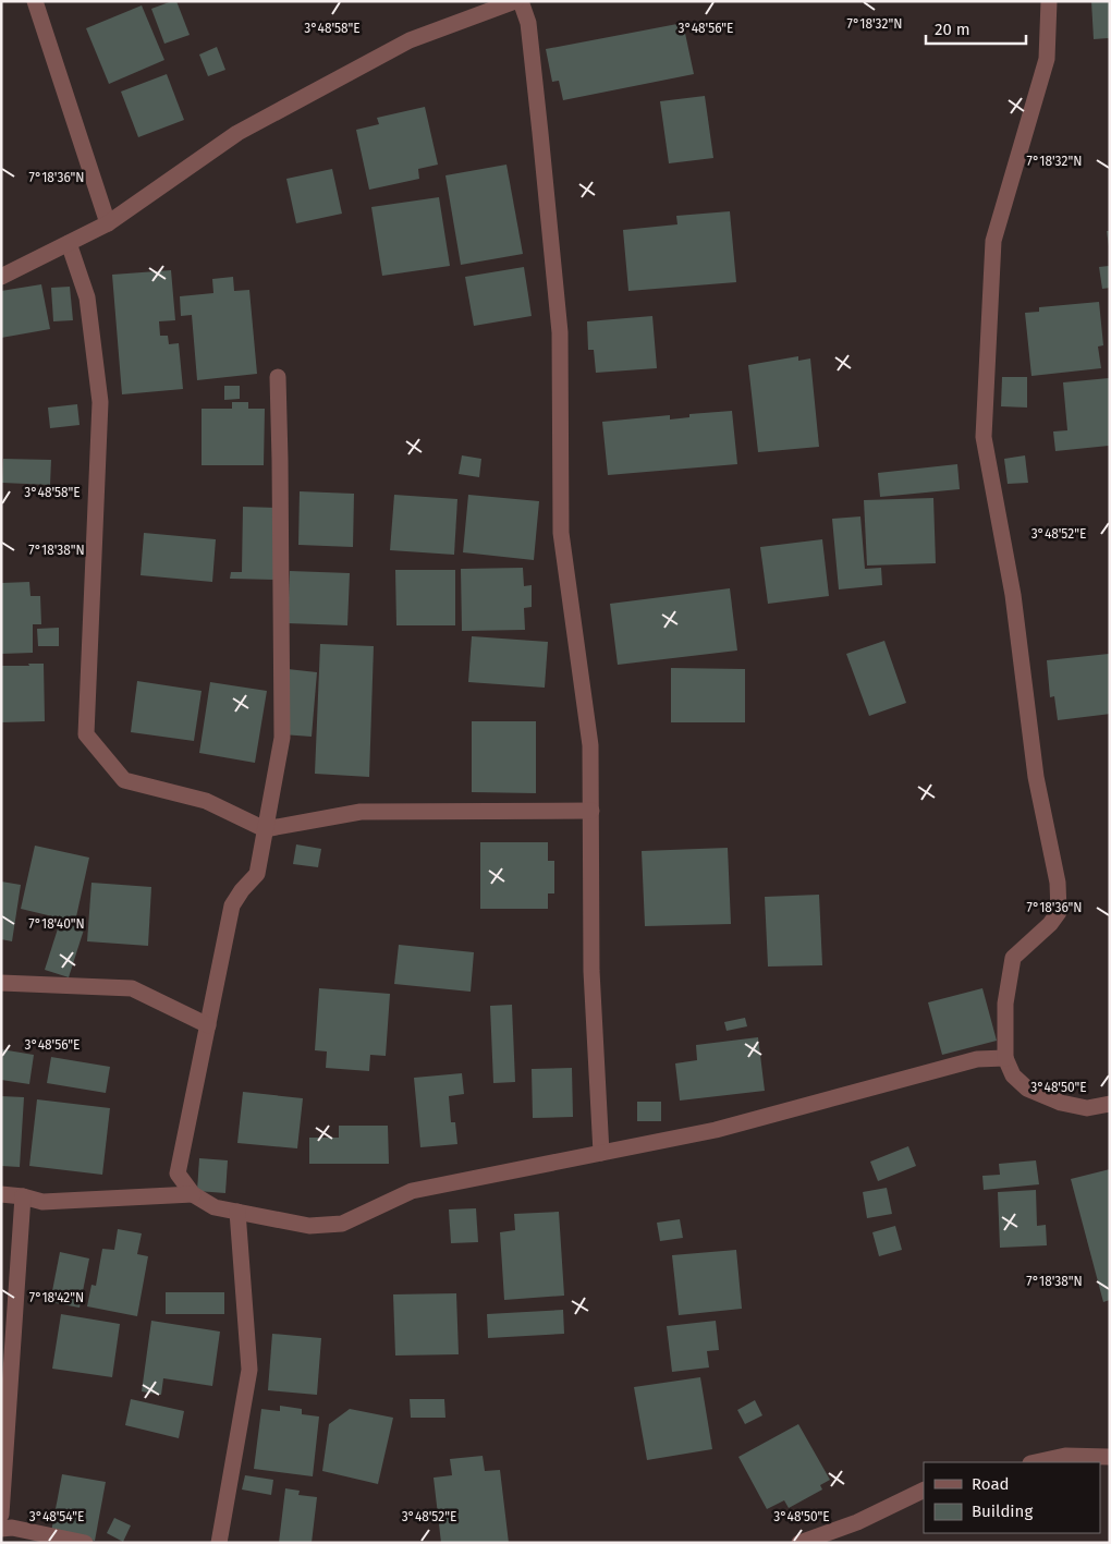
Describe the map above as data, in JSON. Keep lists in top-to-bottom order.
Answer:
{
  "legend": ["Road", "Building"],
  "scale_bar": "20 m",
  "coordinates": [
    "7°18'32\"N",
    "3°48'58\"E",
    "3°48'56\"E",
    "7°18'36\"N",
    "3°48'52\"E",
    "7°18'38\"N",
    "7°18'40\"N",
    "3°48'50\"E",
    "7°18'42\"N",
    "3°48'54\"E"
  ]
}
